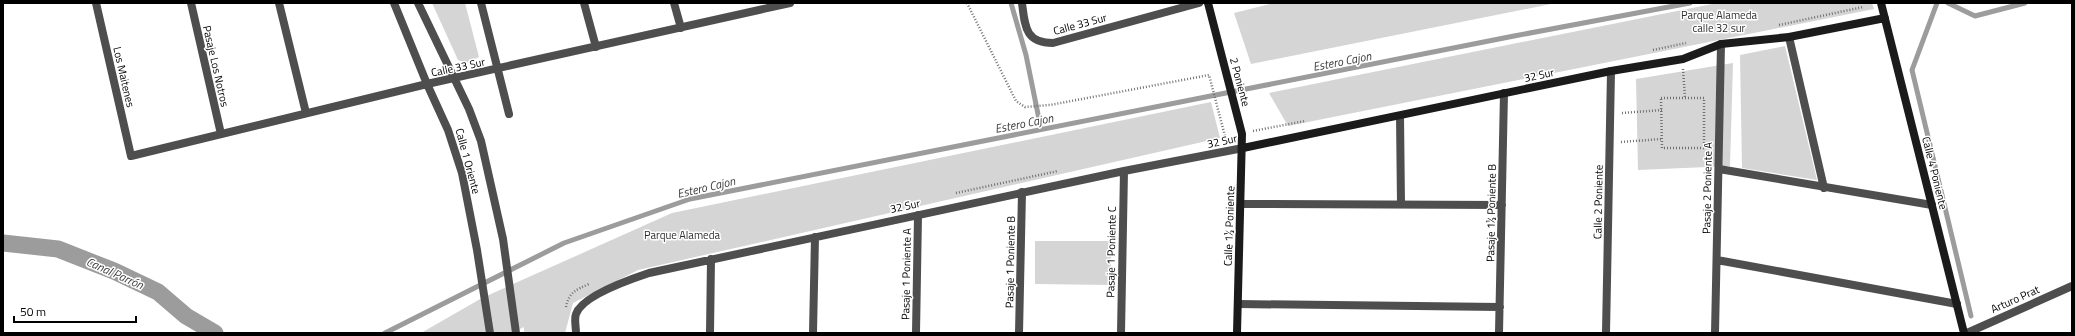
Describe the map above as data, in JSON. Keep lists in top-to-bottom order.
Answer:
{
  "streets": {
    "street": [
      "Calle 33 Sur",
      "Pasaje Los Notros",
      "32 Sur",
      "Los Maitenes",
      "2 Poniente",
      "Calle 1 Oriente",
      "Calle 4 Poniente",
      "Pasaje 2 Poniente A",
      "Calle 2 Poniente",
      "Pasaje 1½ Poniente B",
      "Calle 1½ Poniente",
      "Pasaje 1 Poniente C",
      "Pasaje 1 Poniente B",
      "Pasaje 1 Poniente A",
      "Arturo Prat"
    ]
  },
  "crossings": [
    ["Calle 33 Sur", "Pasaje Los Notros"],
    ["Calle 33 Sur", "Los Maitenes"],
    ["Calle 33 Sur", "Calle 1 Oriente"],
    ["32 Sur", "Calle 4 Poniente"],
    ["32 Sur", "Pasaje 2 Poniente A"],
    ["32 Sur", "Calle 2 Poniente"],
    ["32 Sur", "Pasaje 1½ Poniente B"],
    ["32 Sur", "Calle 1½ Poniente"],
    ["32 Sur", "Pasaje 1 Poniente C"],
    ["32 Sur", "Pasaje 1 Poniente B"],
    ["32 Sur", "Pasaje 1 Poniente A"],
    ["2 Poniente", "Calle 1½ Poniente"]
  ],
  "water": ["Estero Cajon", "Canal Parrón"],
  "parks": ["Parque Alameda calle 32 sur", "Parque Alameda"],
  "scale_bar": "50 m"
}
